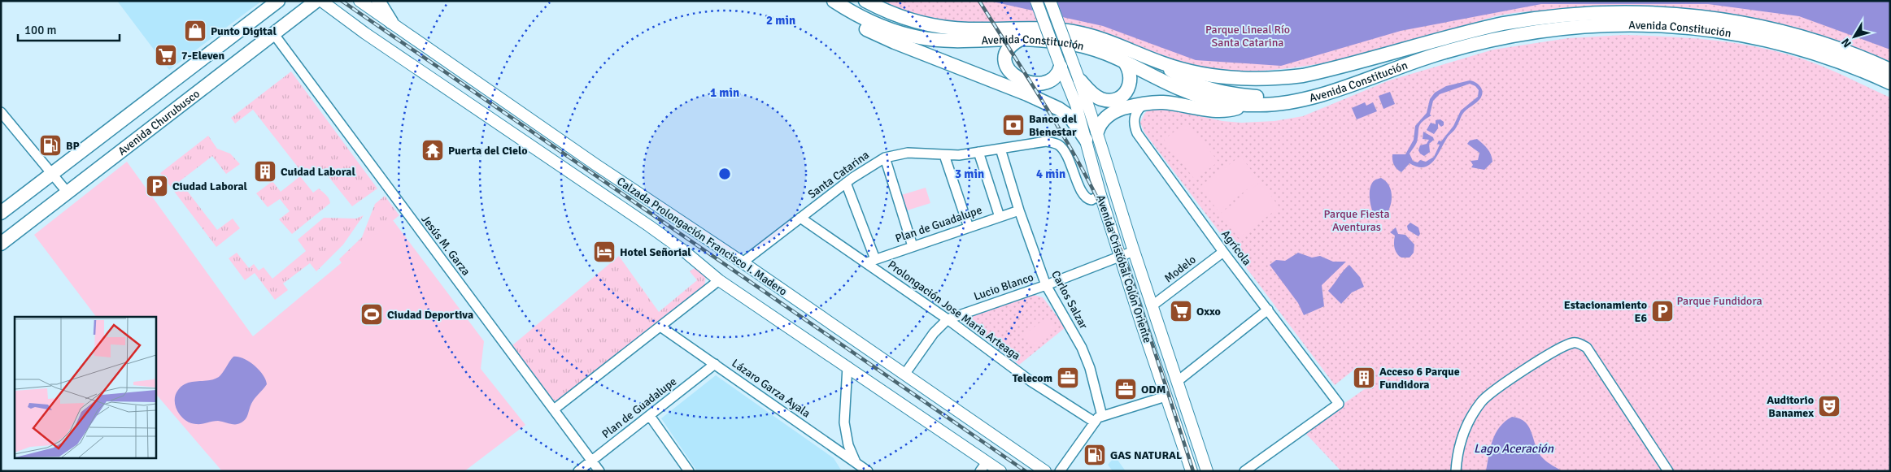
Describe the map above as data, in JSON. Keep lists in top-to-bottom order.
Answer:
{
  "streets": {
    "highway": ["Avenida Constitución", "Avenida Churubusco"],
    "main road": ["Calzada Prolongación Francisco I. Madero", "Avenida Cristóbal Colón Oriente"],
    "street": [
      "Santa Catarina",
      "Plan de Guadalupe",
      "Jesús M. Garza",
      "Agrícola",
      "Modelo",
      "Lucio Blanco",
      "Carlos Salzar",
      "Prolongación Jose Maria Arteaga",
      "Lázaro Garza Ayala"
    ]
  },
  "crossings": [
    ["Avenida Churubusco", "Jesús M. Garza"],
    ["Santa Catarina", "Calzada Prolongación Francisco I. Madero"],
    ["Santa Catarina", "Avenida Cristóbal Colón Oriente"],
    ["Santa Catarina", "Carlos Salzar"],
    ["Santa Catarina", "Prolongación Jose Maria Arteaga"],
    ["Plan de Guadalupe", "Jesús M. Garza"],
    ["Plan de Guadalupe", "Carlos Salzar"],
    ["Plan de Guadalupe", "Prolongación Jose Maria Arteaga"],
    ["Plan de Guadalupe", "Lázaro Garza Ayala"],
    ["Calzada Prolongación Francisco I. Madero", "Lucio Blanco"],
    ["Agrícola", "Modelo"],
    ["Avenida Cristóbal Colón Oriente", "Modelo"],
    ["Avenida Cristóbal Colón Oriente", "Lucio Blanco"],
    ["Lucio Blanco", "Carlos Salzar"],
    ["Lucio Blanco", "Prolongación Jose Maria Arteaga"]
  ],
  "water": ["Lago Aceración"],
  "parks": ["Parque Lineal Río Santa Catarina", "Parque Fiesta Aventuras", "Parque Fundidora"],
  "places": {
    "shop": ["Punto Digital"],
    "supermarket": ["7-Eleven", "Oxxo"],
    "bank": ["Banco del Bienestar"],
    "fuel station": ["BP", "GAS NATURAL"],
    "temple": ["Puerta del Cielo"],
    "building": ["Cuidad Laboral", "Acceso 6 Parque Fundidora"],
    "parking": ["Ciudad Laboral", "Estacionamiento E6"],
    "hotel": ["Hotel Señorial"],
    "sports": ["Ciudad Deportiva"],
    "office": ["Telecom", "ODM"],
    "theatre": ["Auditorio Banamex"]
  },
  "scale_bar": "100 m",
  "north": "bottom left",
  "rings": [
    "2 min",
    "1 min",
    "3 min",
    "4 min"
  ]
}
